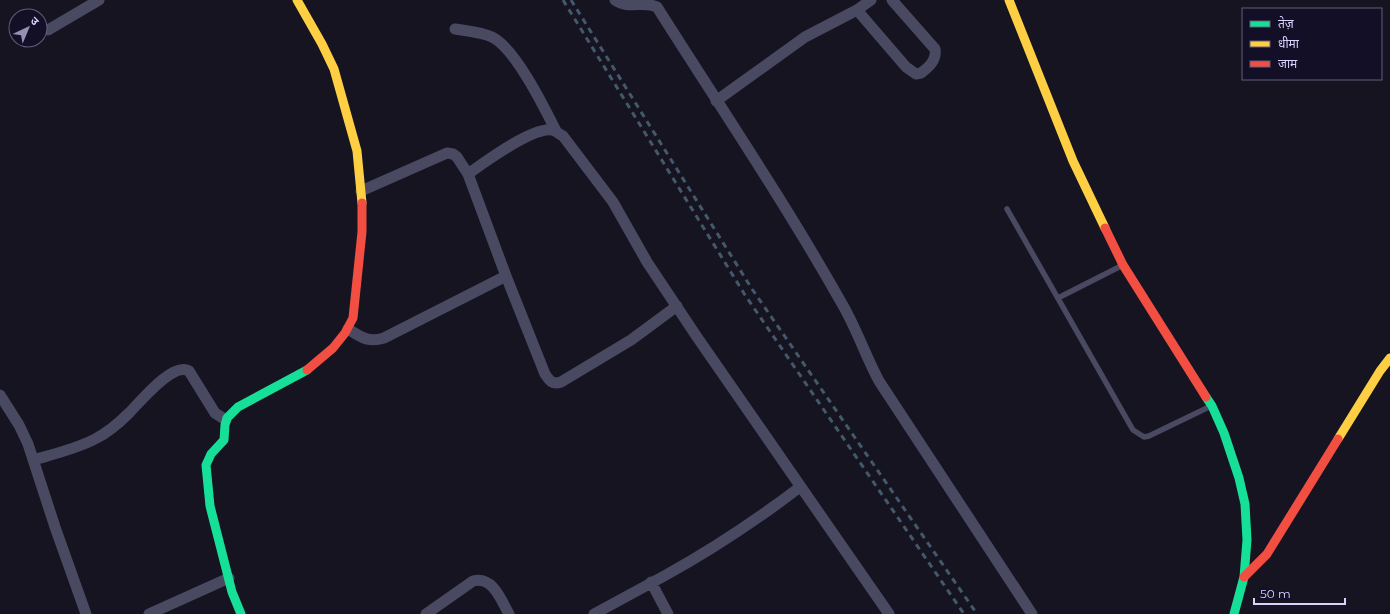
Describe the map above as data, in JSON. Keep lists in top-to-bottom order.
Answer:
{
  "legend": ["तेज़", "धीमा", "जाम"],
  "scale_bar": "50 m",
  "north": "top right"
}
